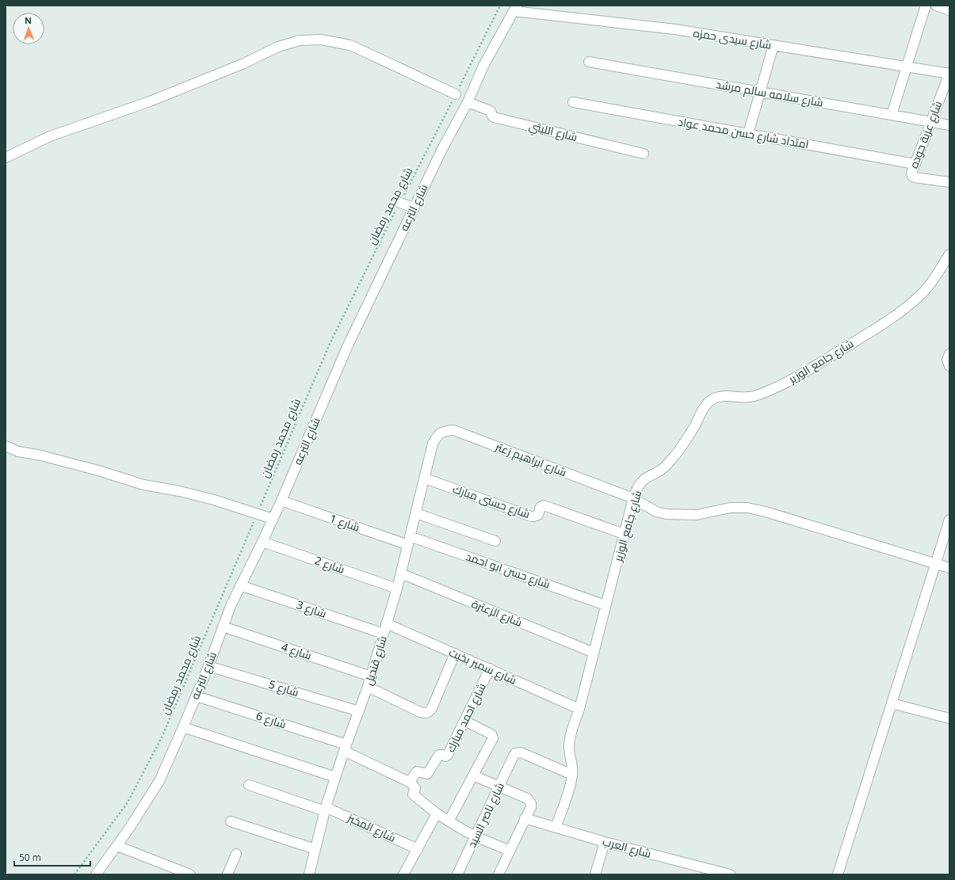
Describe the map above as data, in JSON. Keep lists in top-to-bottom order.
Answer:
{
  "streets": {
    "street": [
      "شارع سيدى حمزه",
      "شارع سلامه سالم مرشد",
      "شارع الليثي",
      "امتداد شارع حسن محمد عواد",
      "شارع عزبة جوده",
      "شارع الترعه",
      "شارع جامع الوزير",
      "شارع ابراهيم زعتر",
      "شارع حسنى مبارك",
      "شارع 1",
      "شارع 2",
      "شارع حسن ابو احمد",
      "شارع 3",
      "شارع الزعترة",
      "شارع 4",
      "شارع قنديل",
      "شارع سمير بخيت",
      "شارع 5",
      "شارع احمد مبارك",
      "شارع 6",
      "شارع ناصر السيد",
      "شارع المخبز",
      "شارع العرب"
    ],
    "path": ["شارع محمد رمضان"]
  },
  "crossings": [
    ["شارع سيدى حمزه", "شارع عزبة جوده"],
    ["شارع سيدى حمزه", "شارع الترعه"],
    ["شارع سلامه سالم مرشد", "شارع عزبة جوده"],
    ["شارع الليثي", "شارع الترعه"],
    ["امتداد شارع حسن محمد عواد", "شارع عزبة جوده"],
    ["شارع الترعه", "شارع 1"],
    ["شارع الترعه", "شارع 2"],
    ["شارع الترعه", "شارع 3"],
    ["شارع الترعه", "شارع 4"],
    ["شارع الترعه", "شارع 5"],
    ["شارع الترعه", "شارع 6"],
    ["شارع جامع الوزير", "شارع ابراهيم زعتر"],
    ["شارع جامع الوزير", "شارع حسنى مبارك"],
    ["شارع جامع الوزير", "شارع حسن ابو احمد"],
    ["شارع جامع الوزير", "شارع الزعترة"],
    ["شارع جامع الوزير", "شارع سمير بخيت"],
    ["شارع جامع الوزير", "شارع ناصر السيد"],
    ["شارع جامع الوزير", "شارع العرب"],
    ["شارع ابراهيم زعتر", "شارع قنديل"],
    ["شارع حسنى مبارك", "شارع قنديل"],
    ["شارع 1", "شارع حسن ابو احمد"],
    ["شارع 1", "شارع قنديل"],
    ["شارع 2", "شارع قنديل"],
    ["شارع حسن ابو احمد", "شارع قنديل"],
    ["شارع 3", "شارع قنديل"],
    ["شارع الزعترة", "شارع قنديل"],
    ["شارع 4", "شارع قنديل"],
    ["شارع قنديل", "شارع سمير بخيت"],
    ["شارع قنديل", "شارع 5"],
    ["شارع قنديل", "شارع 6"],
    ["شارع قنديل", "شارع المخبز"],
    ["شارع سمير بخيت", "شارع احمد مبارك"],
    ["شارع احمد مبارك", "شارع 6"]
  ],
  "scale_bar": "50 m",
  "north": "top"
}
